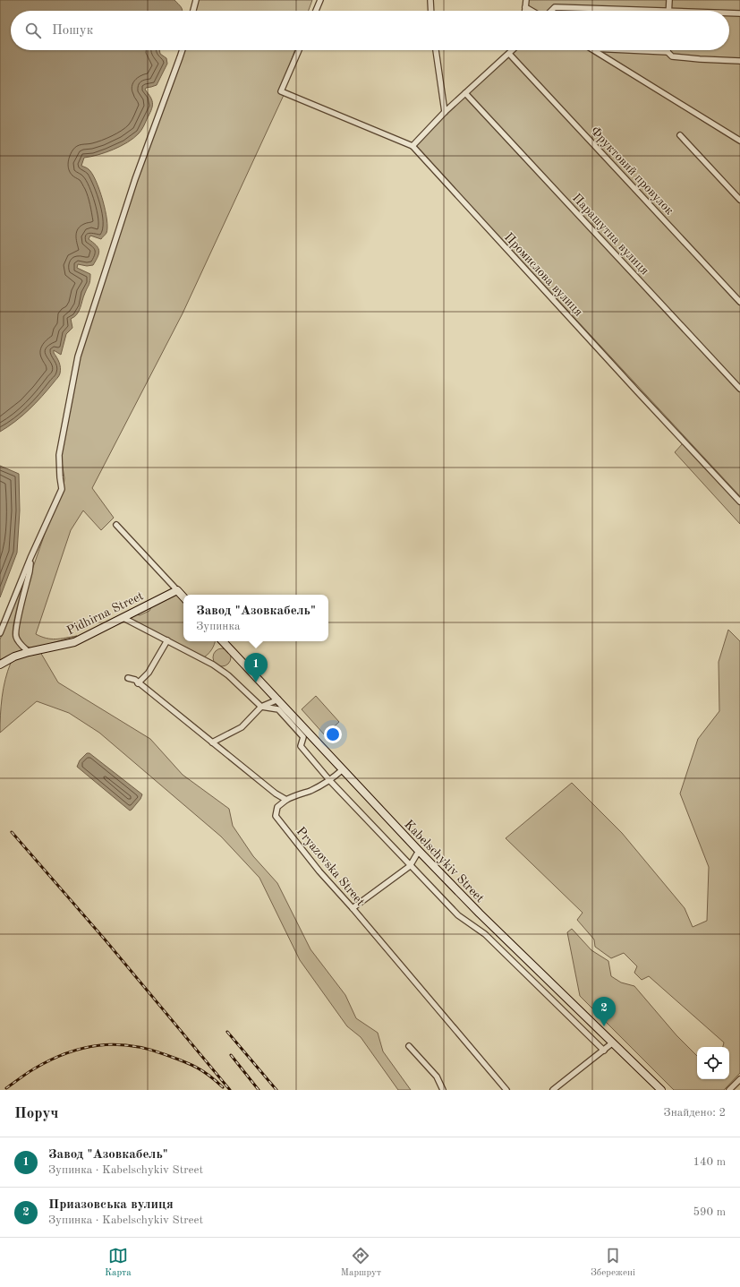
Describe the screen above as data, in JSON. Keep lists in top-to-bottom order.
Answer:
{
  "streets": {
    "street": [
      "Фруктовий провулок",
      "Парашутна вулиця",
      "Промислова вулиця",
      "Pidhirna Street",
      "Kabelschykiv Street",
      "Pryazovska Street"
    ]
  },
  "page": {
    "search": "Пошук",
    "popup": ["Завод \"Азовкабель\"", "Зупинка"],
    "pins": ["1", "2"],
    "heading": ["Поруч", "Знайдено: 2"],
    "list": [
      {
        "mark": "1",
        "name": "Завод \"Азовкабель\"",
        "note": "Зупинка · Kabelschykiv Street",
        "value": "140 m"
      },
      {
        "mark": "2",
        "name": "Приазовська вулиця",
        "note": "Зупинка · Kabelschykiv Street",
        "value": "590 m"
      }
    ],
    "nav": ["Карта", "Маршрут", "Збережені"]
  }
}
